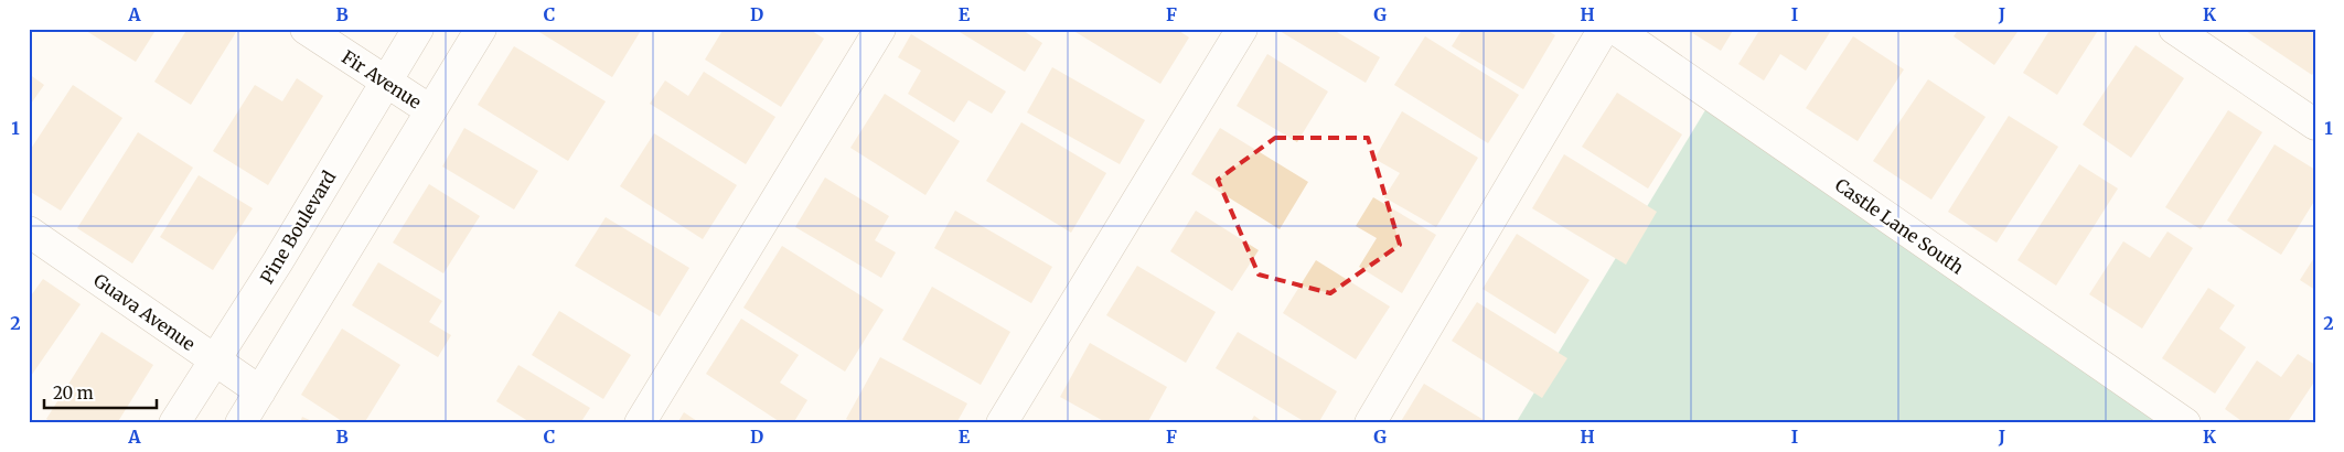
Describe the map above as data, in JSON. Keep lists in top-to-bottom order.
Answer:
{
  "streets": {
    "street": [
      "Fir Avenue",
      "Castle Lane South",
      "Pine Boulevard",
      "Guava Avenue"
    ]
  },
  "crossings": [
    ["Fir Avenue", "Pine Boulevard"],
    ["Pine Boulevard", "Guava Avenue"]
  ],
  "scale_bar": "20 m",
  "grid": {
    "columns": [
      "A",
      "B",
      "C",
      "D",
      "E",
      "F",
      "G",
      "H",
      "I",
      "J",
      "K"
    ],
    "rows": ["1", "2"]
  }
}
